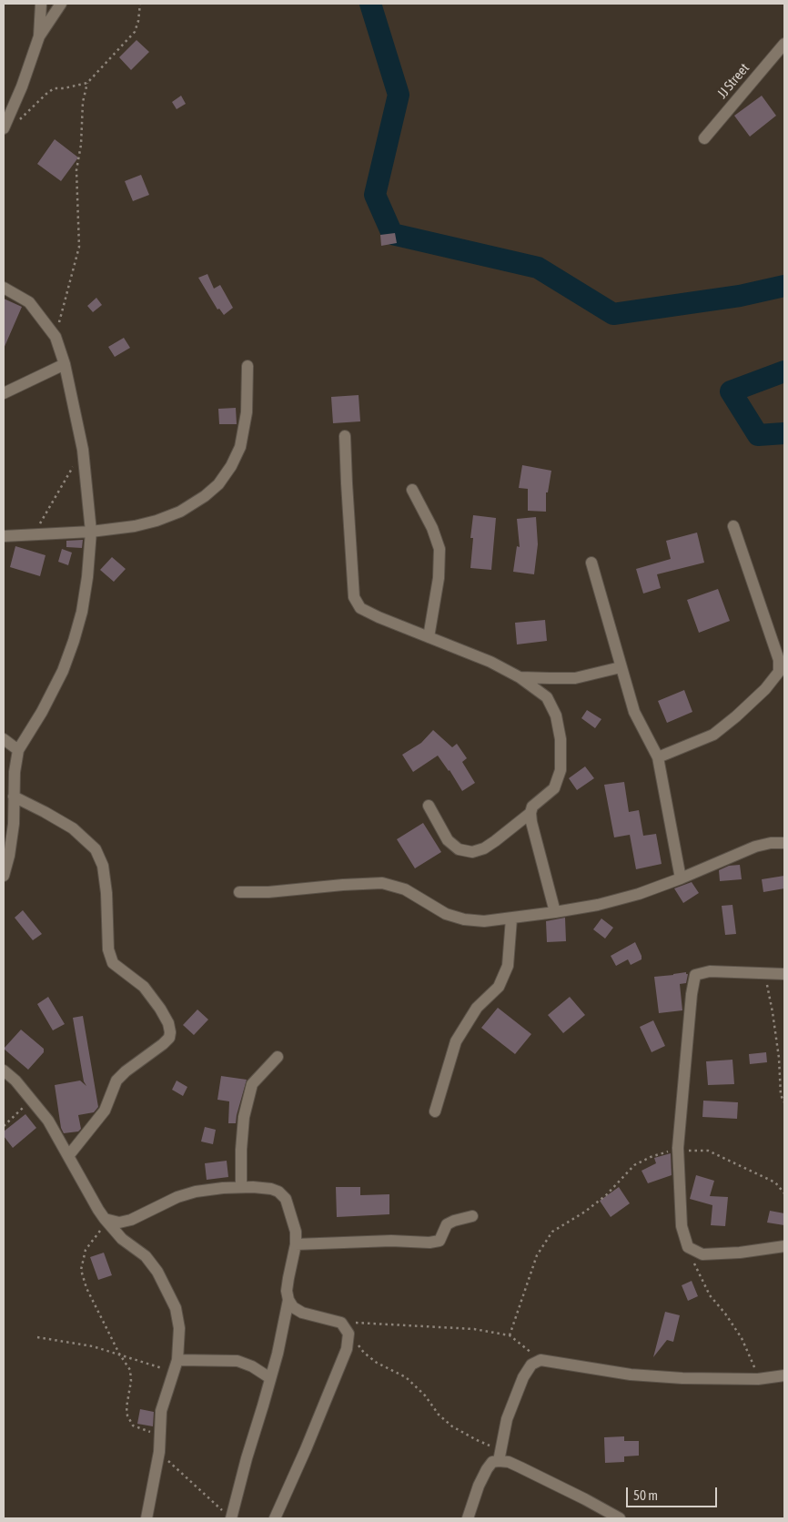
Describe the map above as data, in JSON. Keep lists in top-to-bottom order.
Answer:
{
  "streets": {
    "street": ["JJ Street"]
  },
  "scale_bar": "50 m"
}
